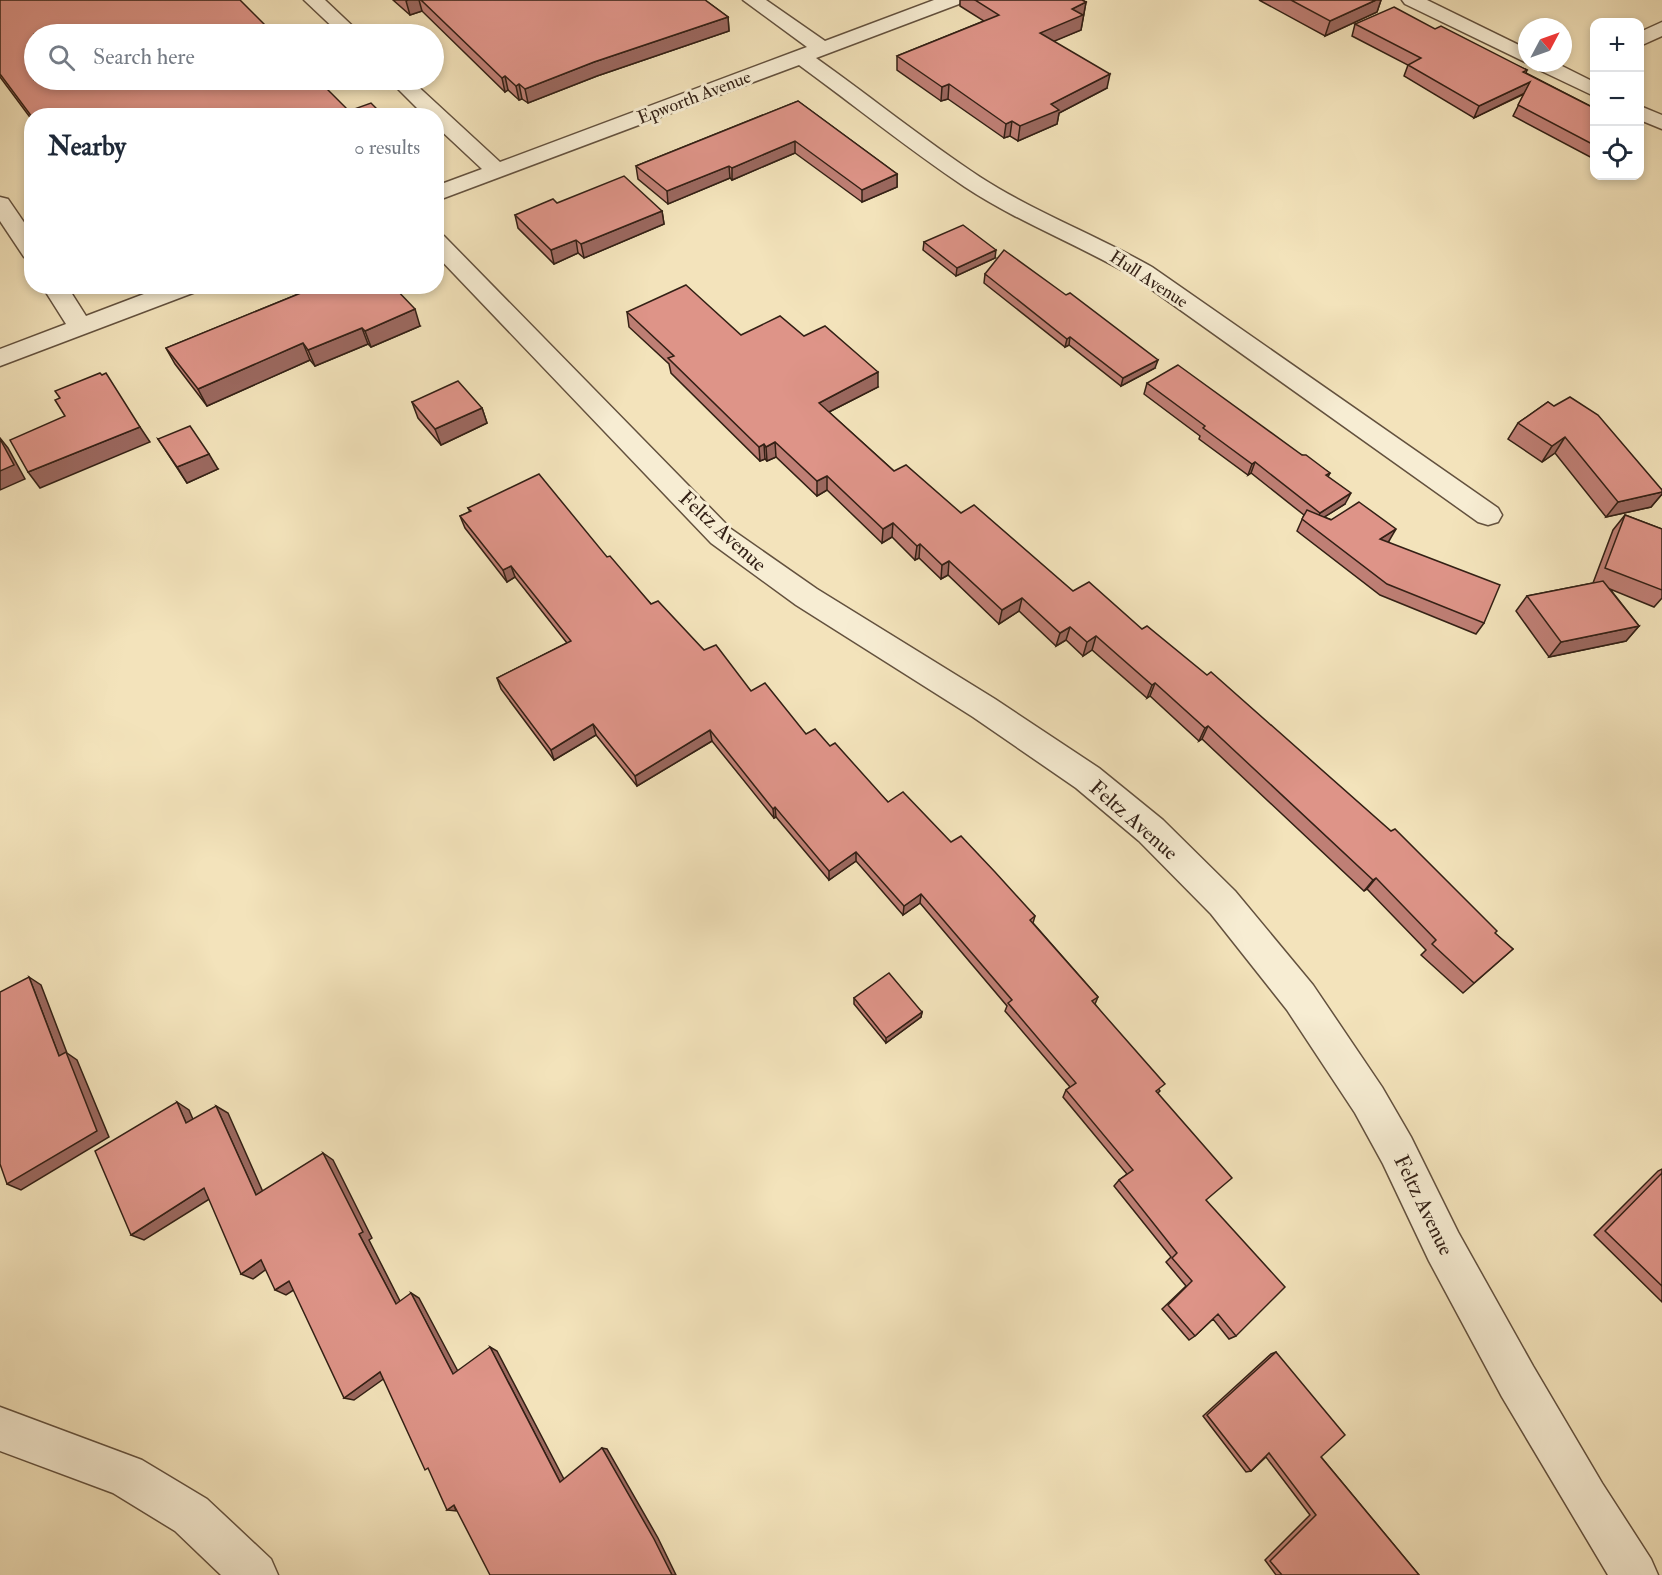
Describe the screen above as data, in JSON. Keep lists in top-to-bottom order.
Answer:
{
  "streets": {
    "street": ["Epworth Avenue", "Hull Avenue", "Feltz Avenue"]
  },
  "crossings": [
    ["Epworth Avenue", "Hull Avenue"]
  ],
  "north": "top right",
  "page": {
    "map_buttons": ["+", "−"],
    "search": "Search here",
    "heading": ["Nearby", "0 results"]
  }
}
